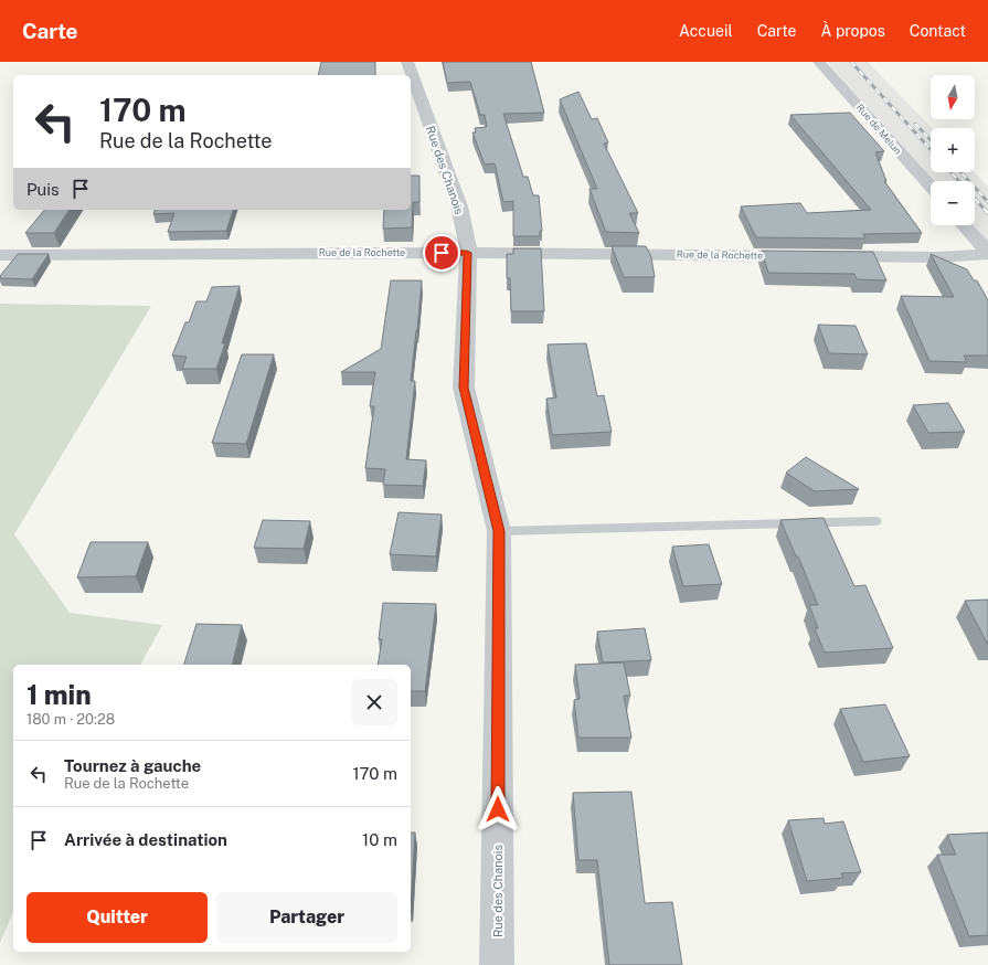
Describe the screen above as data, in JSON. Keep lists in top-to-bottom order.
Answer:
{
  "streets": {
    "street": ["Rue de Melun", "Rue des Chanois", "Rue de la Rochette"]
  },
  "crossings": [
    ["Rue des Chanois", "Rue de la Rochette"]
  ],
  "north": "bottom",
  "page": {
    "header": "Carte",
    "nav": [
      "Accueil",
      "Carte",
      "À propos",
      "Contact"
    ],
    "map_buttons": ["+", "−"],
    "turn": ["170 m", "Rue de la Rochette"],
    "then": "Puis",
    "heading": ["1 min", "180 m · 20:28"],
    "list": [
      {
        "name": "Tournez à gauche",
        "note": "Rue de la Rochette",
        "value": "170 m"
      },
      {
        "name": "Arrivée à destination",
        "value": "10 m"
      }
    ],
    "buttons": ["Quitter", "Partager"]
  }
}
